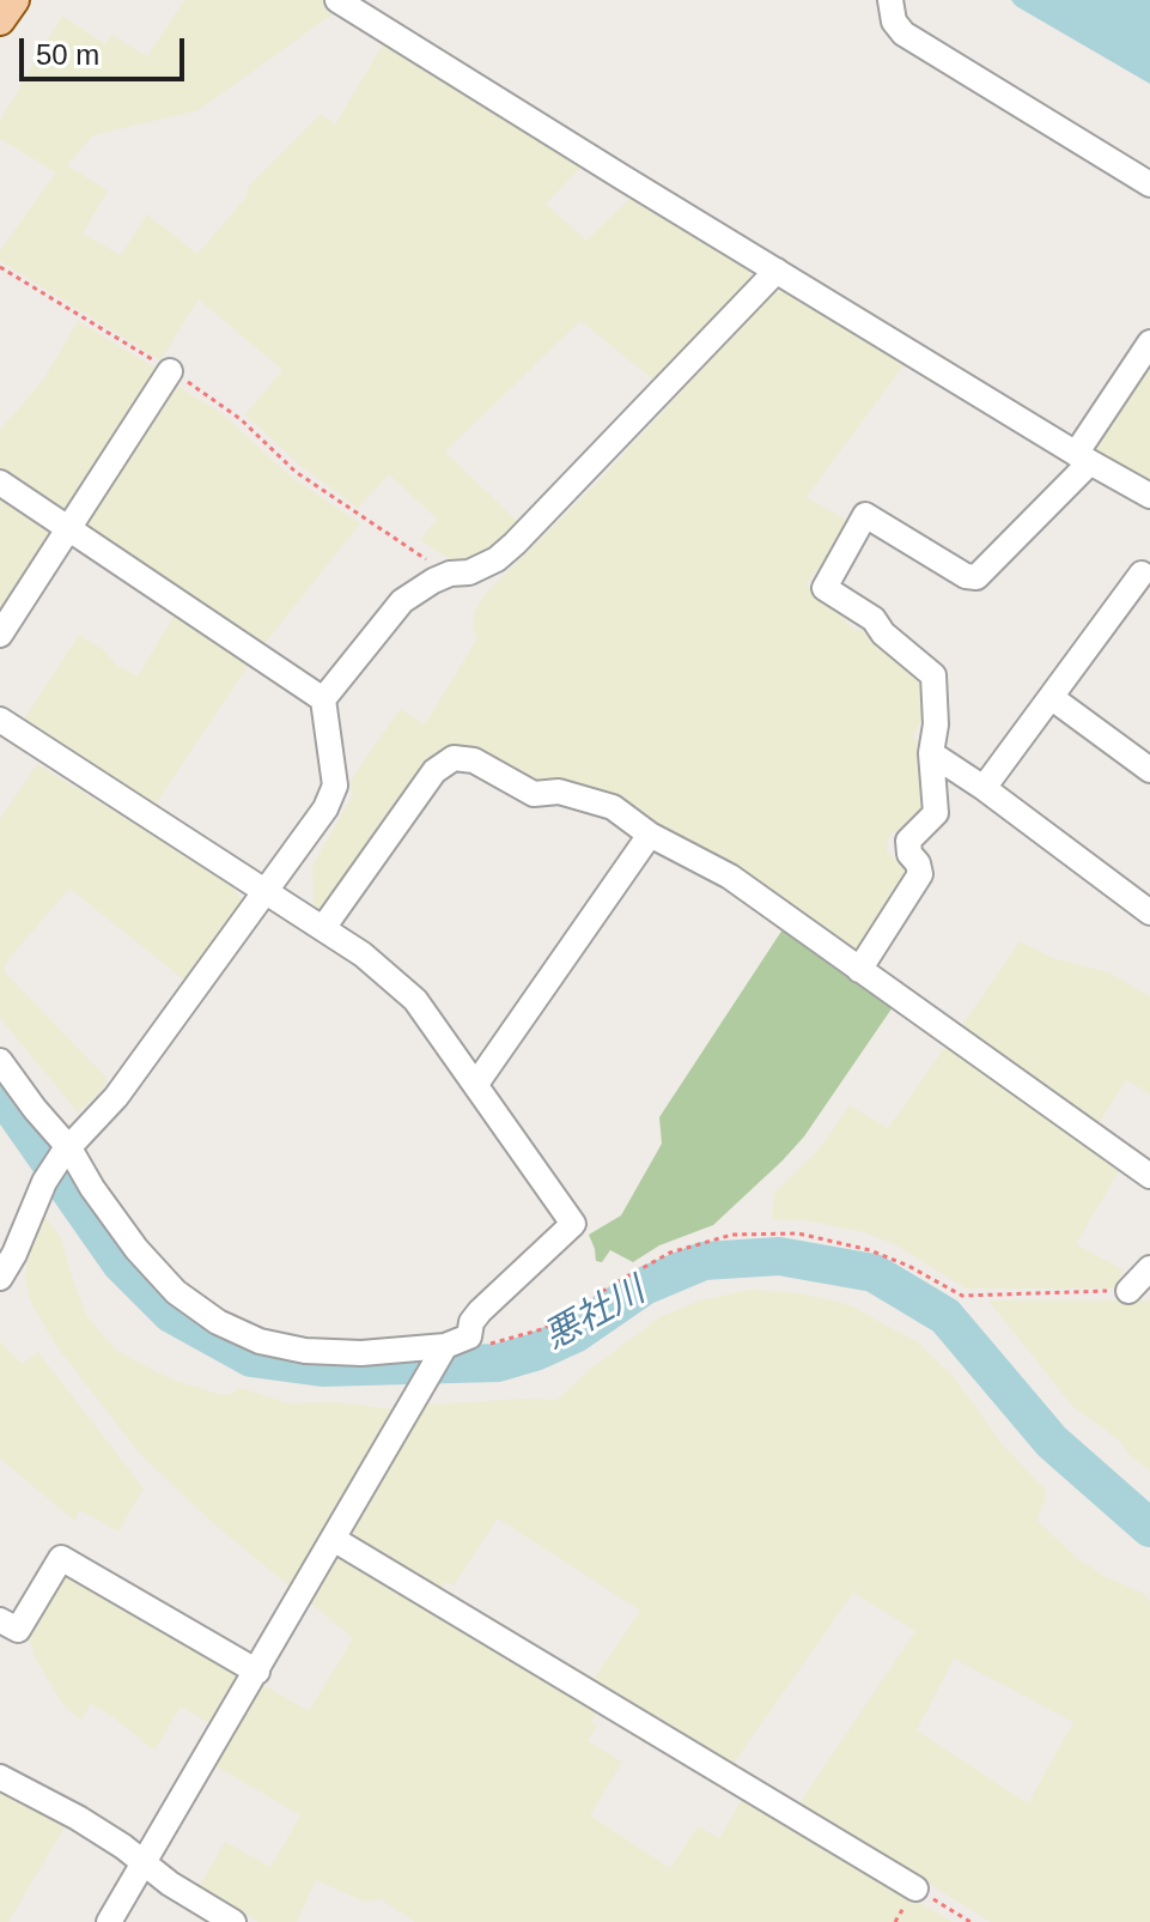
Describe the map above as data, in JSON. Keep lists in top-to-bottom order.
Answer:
{
  "water": ["悪社川"],
  "scale_bar": "50 m"
}
